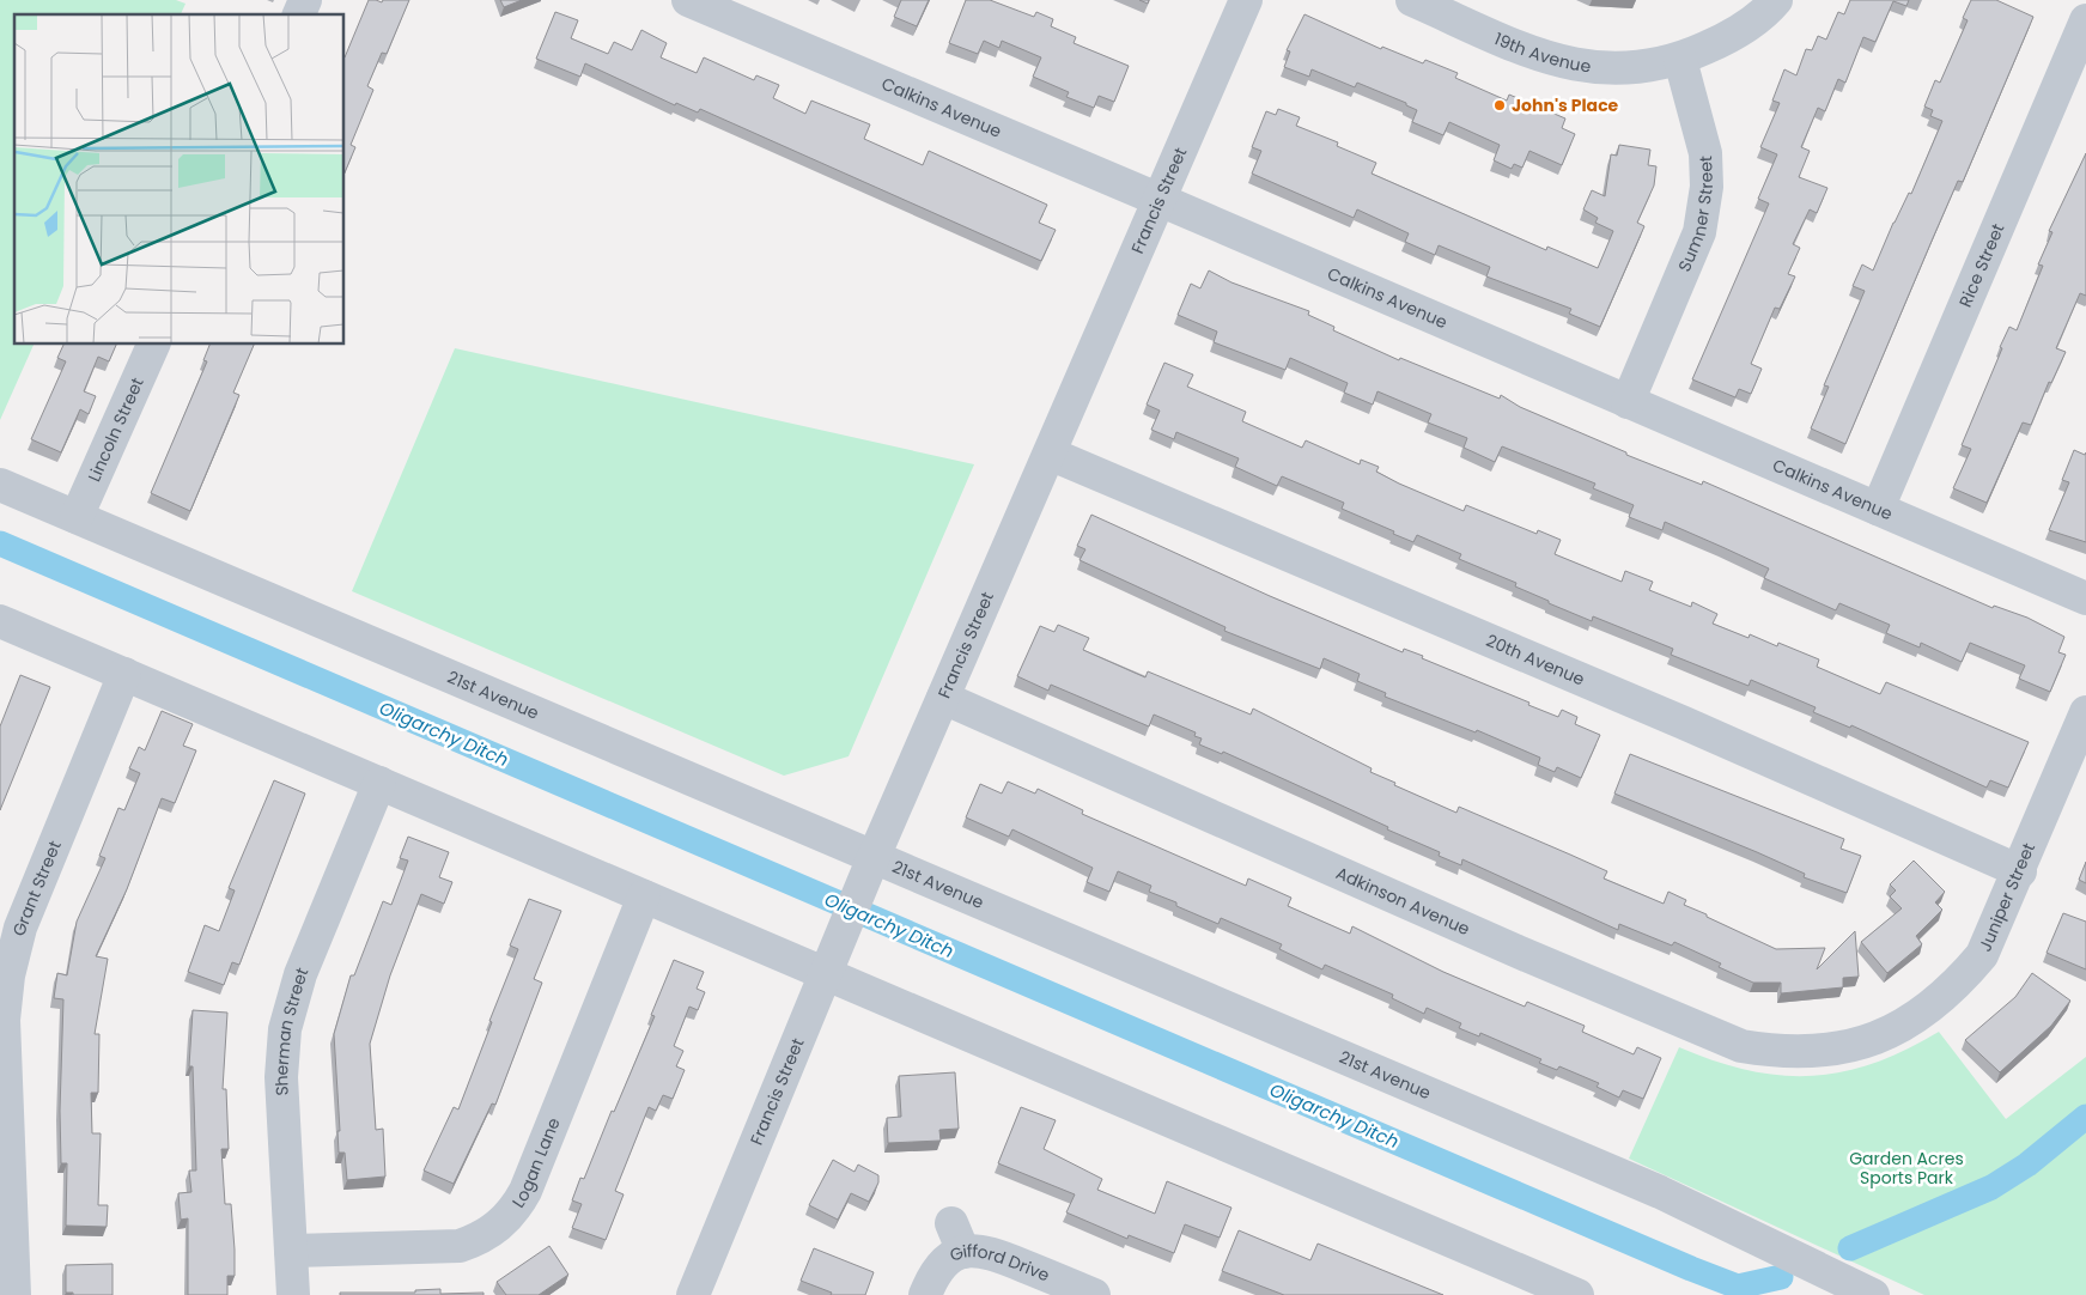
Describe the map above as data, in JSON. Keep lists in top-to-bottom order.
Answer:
{
  "streets": {
    "street": [
      "19th Avenue",
      "Calkins Avenue",
      "Francis Street",
      "Sumner Street",
      "Rice Street",
      "Lincoln Street",
      "20th Avenue",
      "21st Avenue",
      "Grant Street",
      "Juniper Street",
      "Adkinson Avenue",
      "Sherman Street",
      "Logan Lane",
      "Gifford Drive"
    ]
  },
  "crossings": [
    ["19th Avenue", "Sumner Street"],
    ["Calkins Avenue", "Francis Street"],
    ["Calkins Avenue", "Sumner Street"],
    ["Calkins Avenue", "Rice Street"],
    ["Francis Street", "20th Avenue"],
    ["Francis Street", "21st Avenue"],
    ["Francis Street", "Adkinson Avenue"],
    ["Lincoln Street", "21st Avenue"],
    ["20th Avenue", "Juniper Street"],
    ["Juniper Street", "Adkinson Avenue"],
    ["Sherman Street", "Logan Lane"]
  ],
  "water": ["Oligarchy Ditch"],
  "parks": ["Garden Acres Sports Park"],
  "places": ["John's Place"]
}
